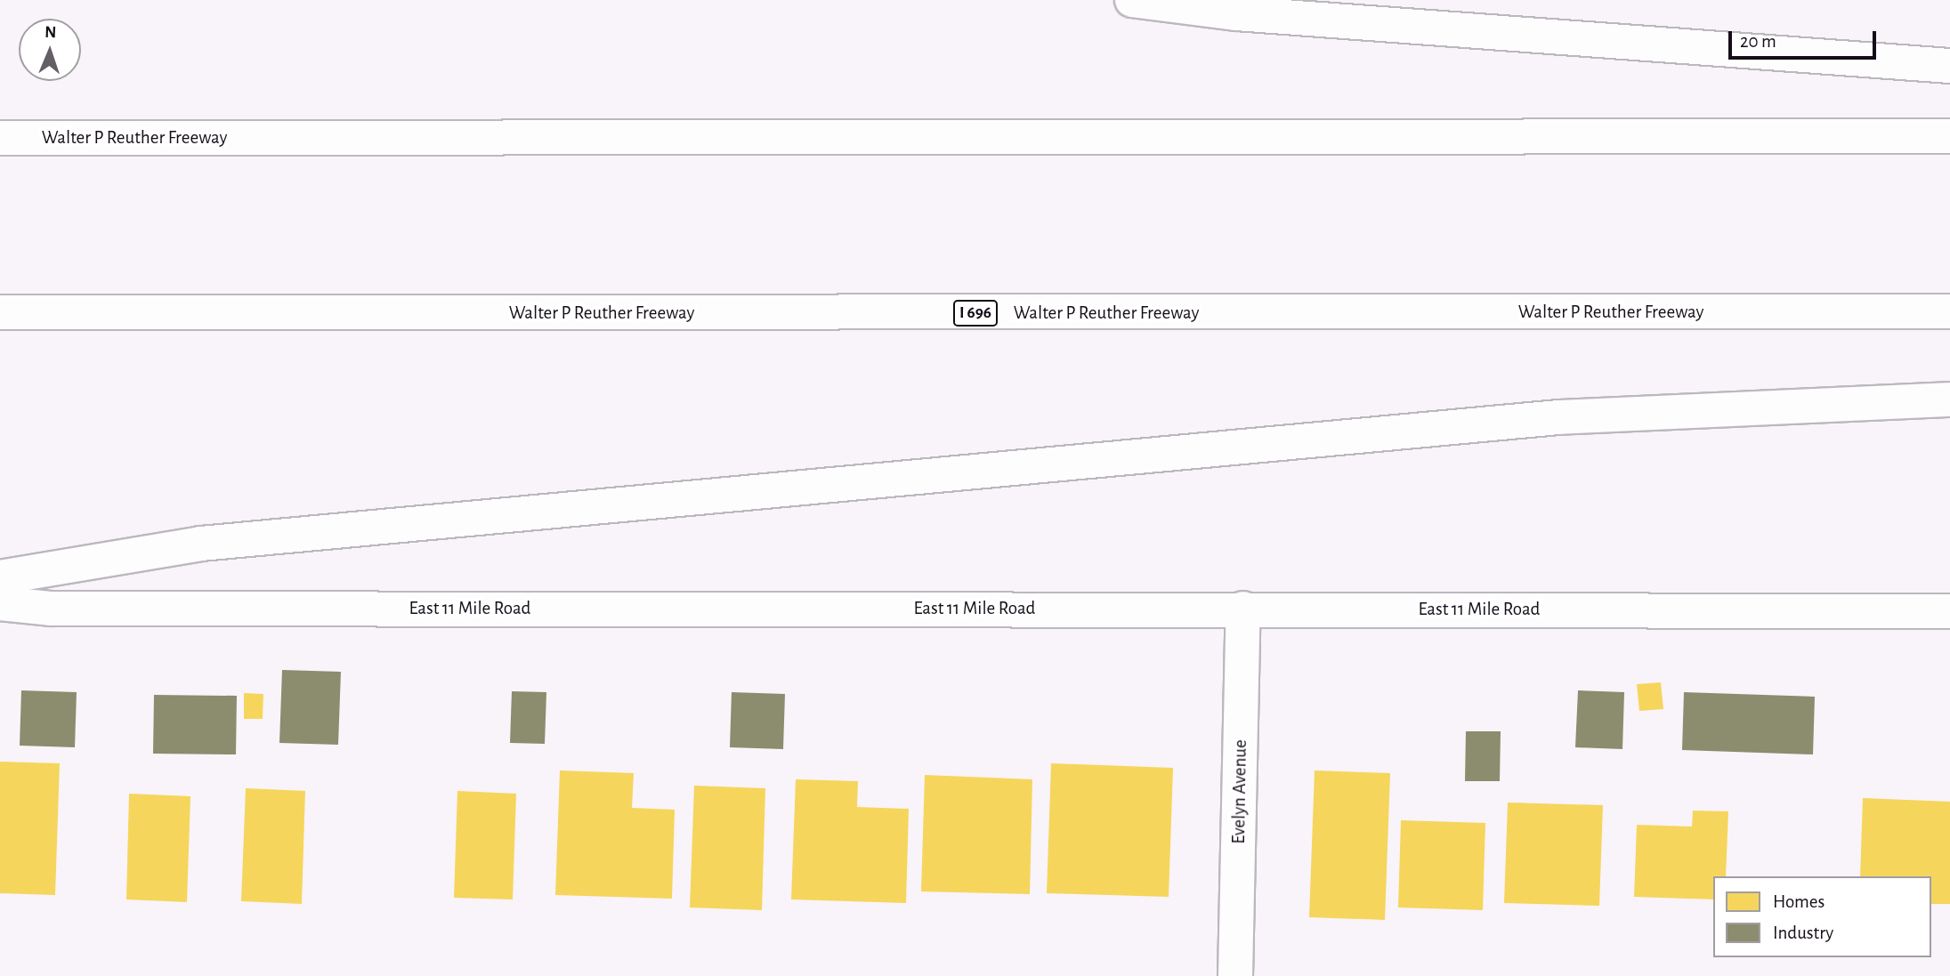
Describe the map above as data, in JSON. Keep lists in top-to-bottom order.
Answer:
{
  "streets": {
    "main road": [
      "Walter P Reuther Freeway",
      "I 696",
      "East 11 Mile Road",
      "Evelyn Avenue"
    ]
  },
  "crossings": [
    ["East 11 Mile Road", "Evelyn Avenue"]
  ],
  "legend": ["Homes", "Industry"],
  "scale_bar": "20 m",
  "north": "top"
}
